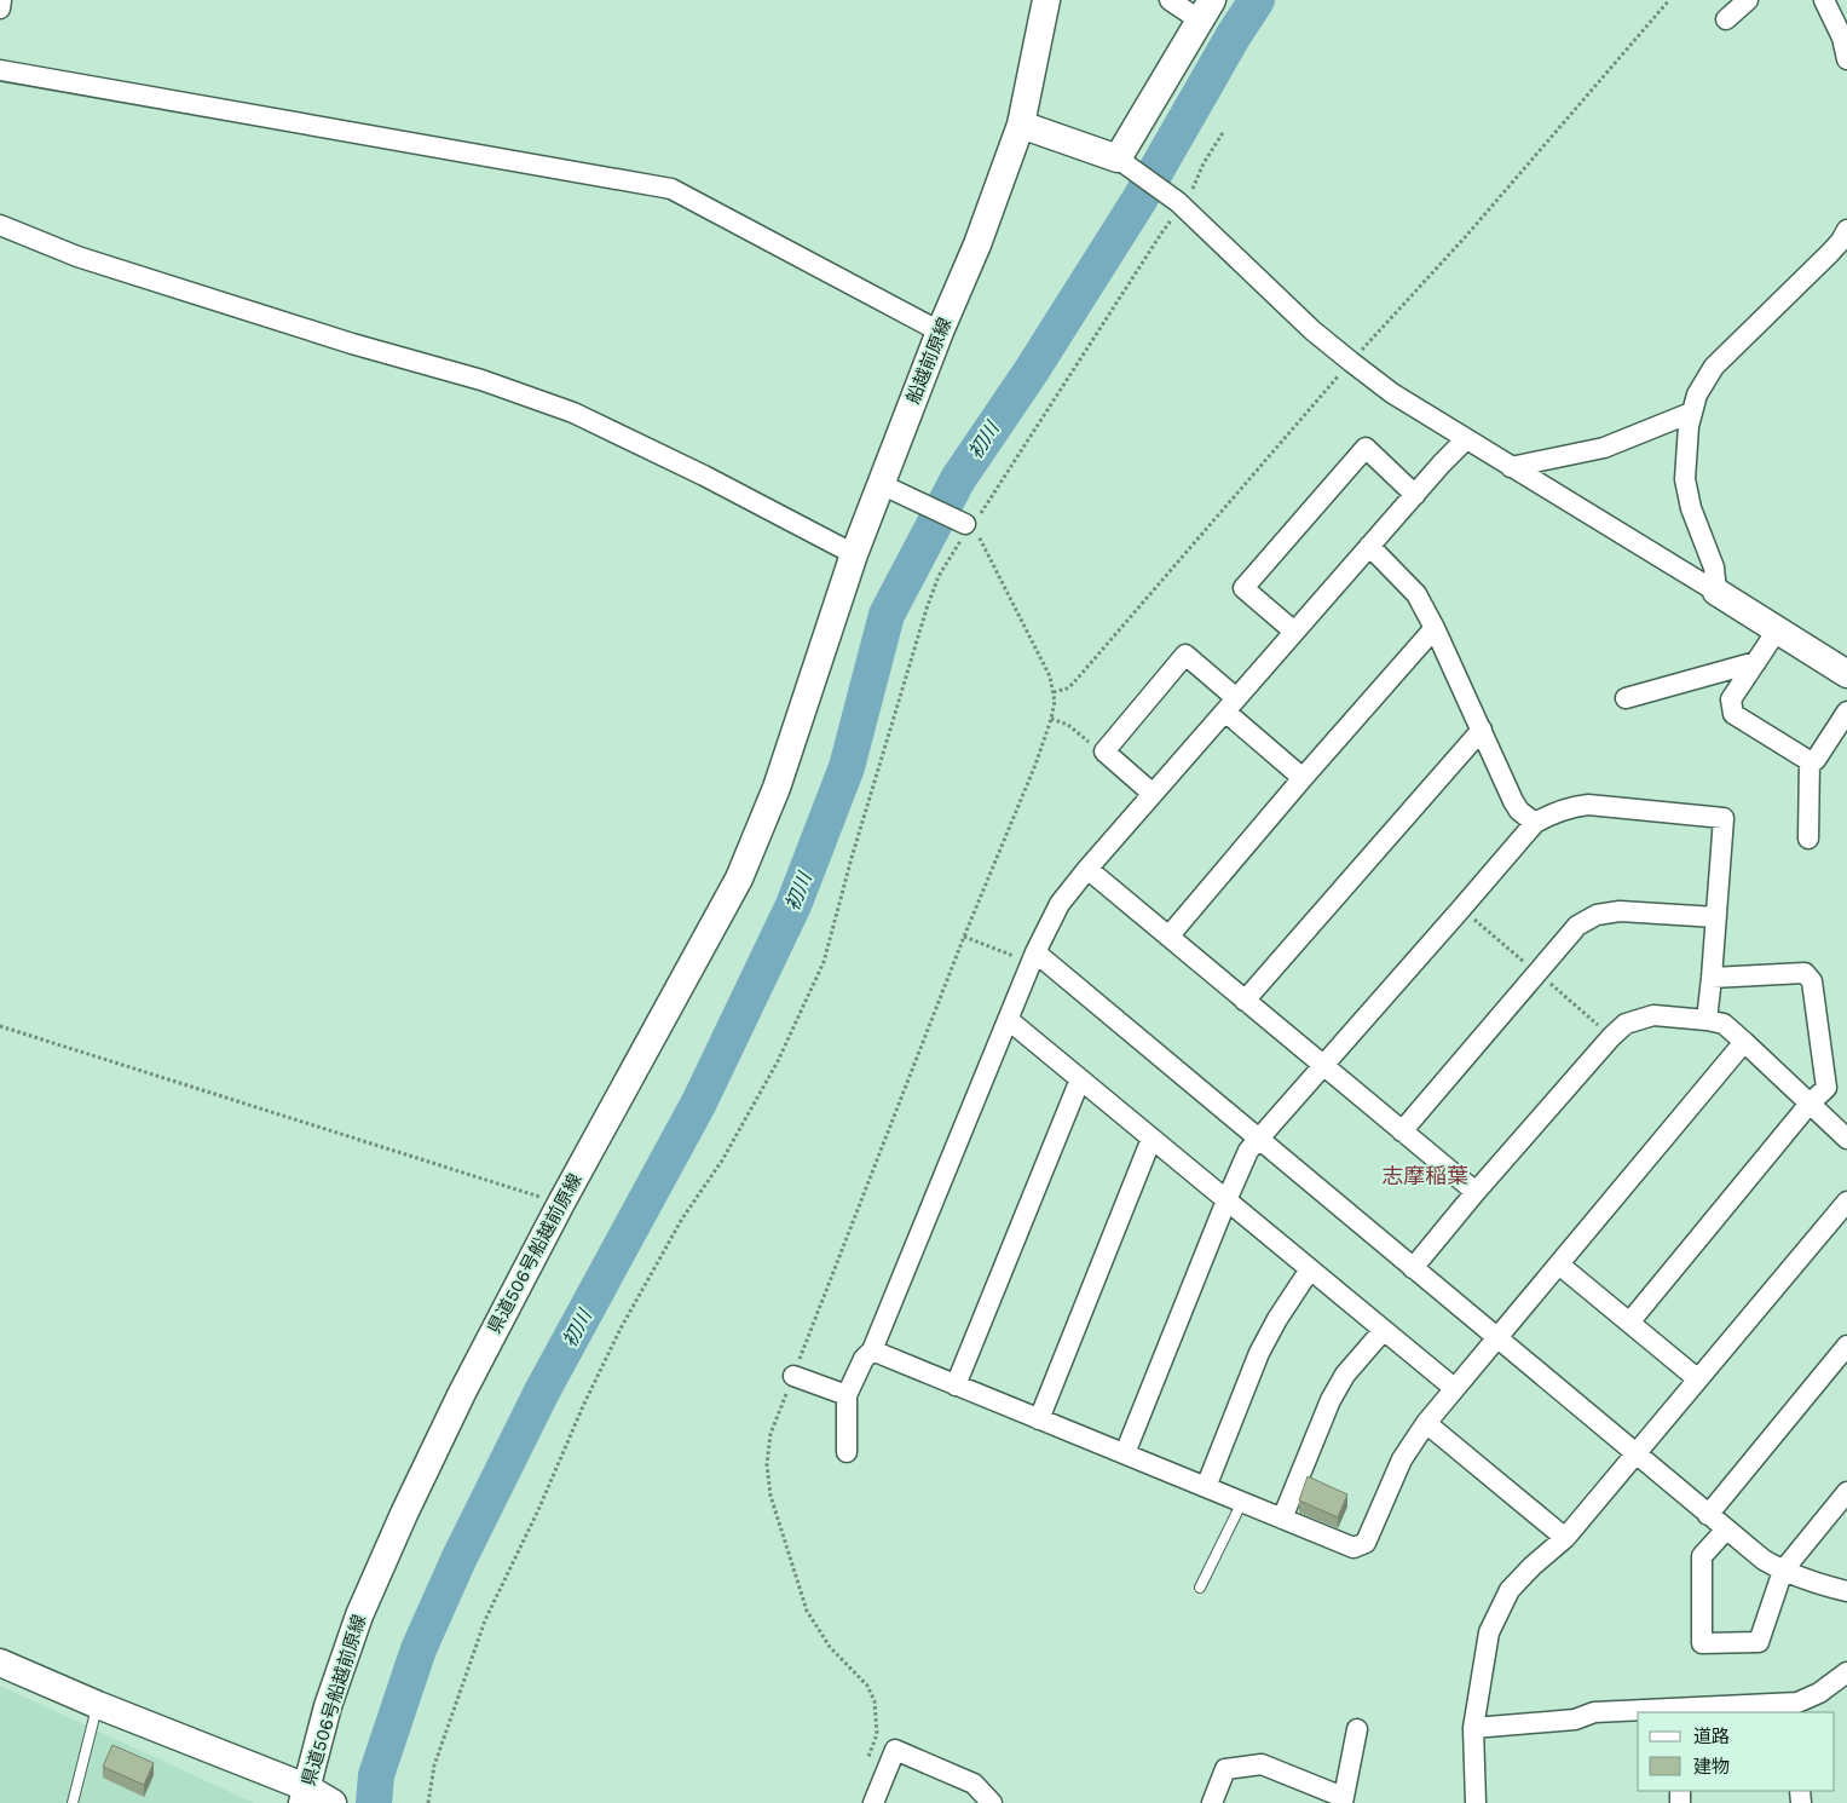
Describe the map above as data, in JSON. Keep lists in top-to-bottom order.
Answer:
{
  "streets": {
    "main road": ["船越前原線", "県道506号船越前原線"]
  },
  "crossings": [
    ["船越前原線", "県道506号船越前原線"]
  ],
  "districts": ["志摩稲葉"],
  "water": ["初川"],
  "legend": ["道路", "建物"]
}
